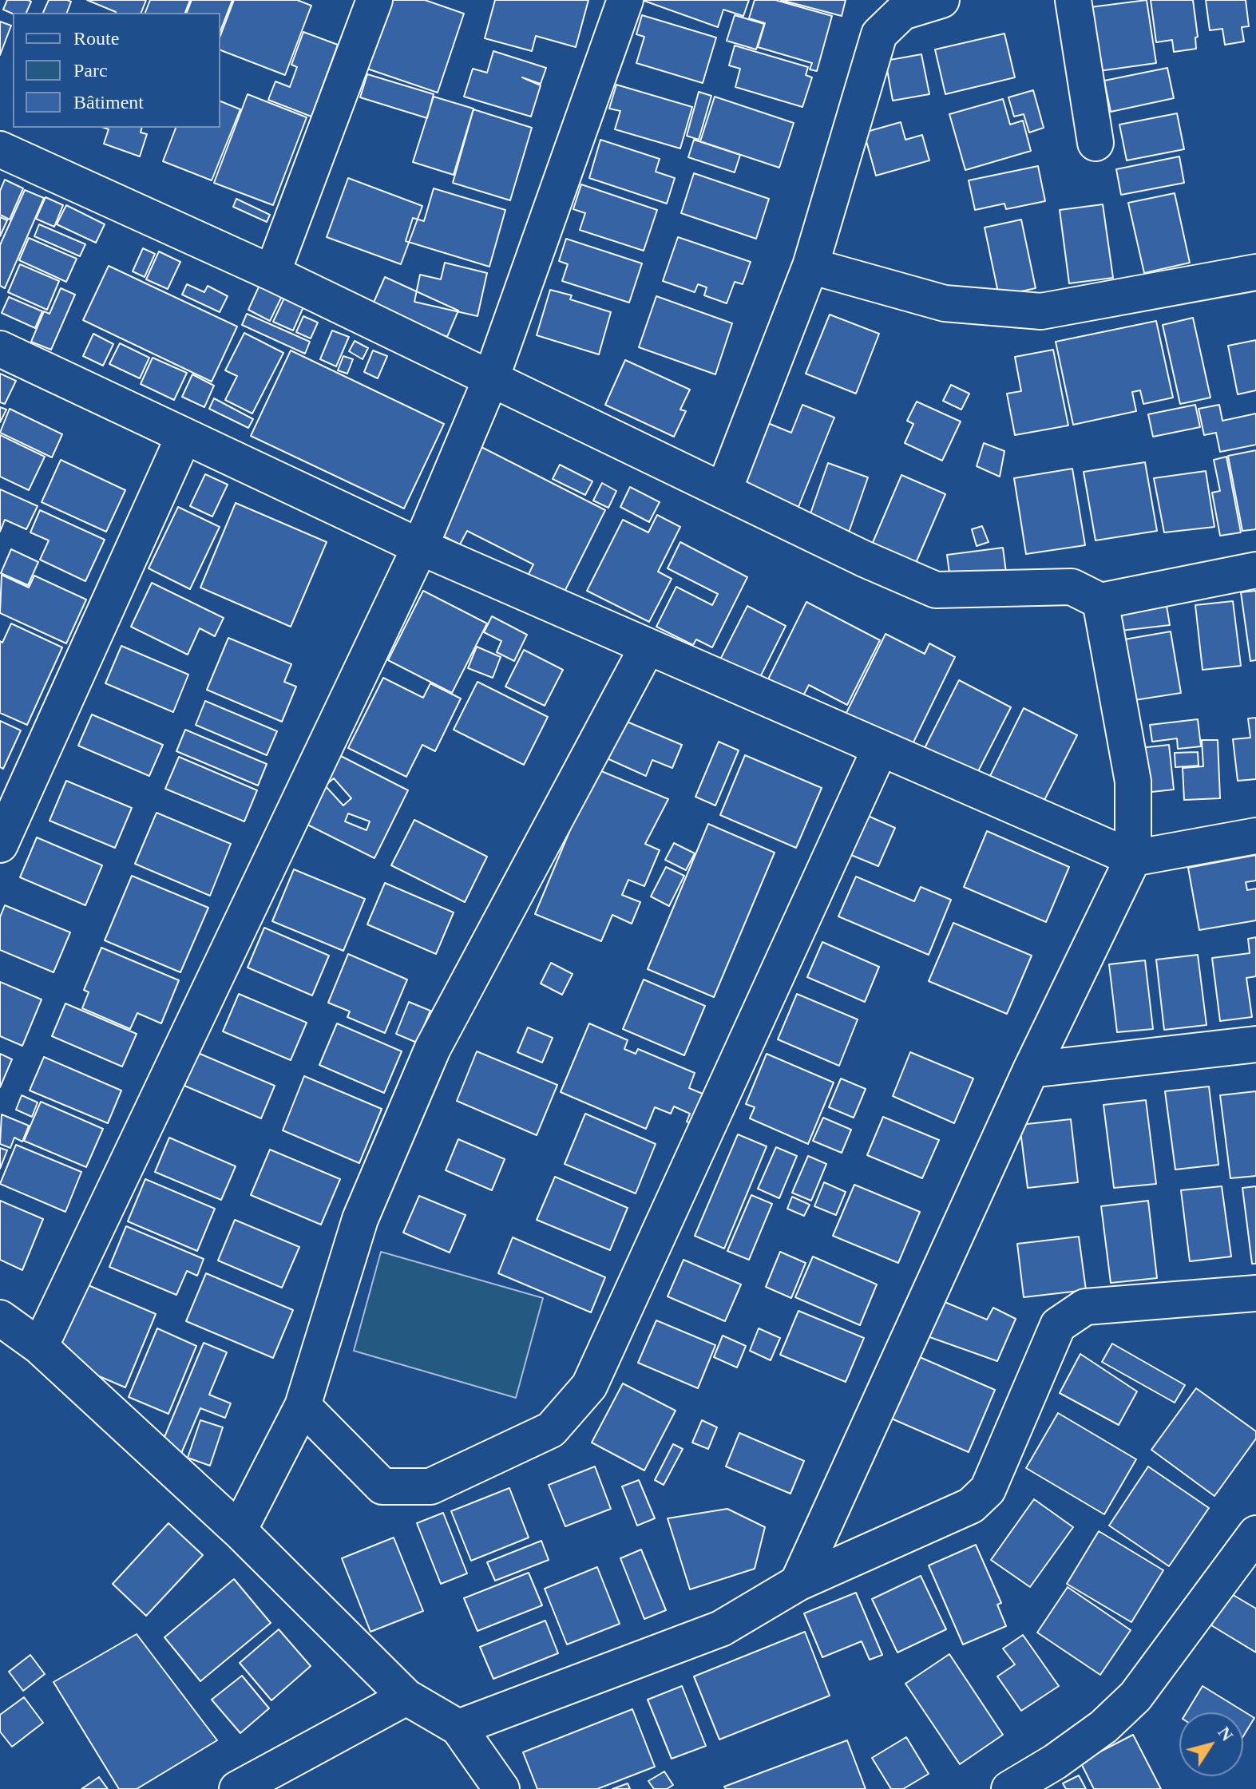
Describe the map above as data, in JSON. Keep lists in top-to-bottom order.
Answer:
{
  "legend": ["Route", "Parc", "Bâtiment"],
  "north": "top right"
}
